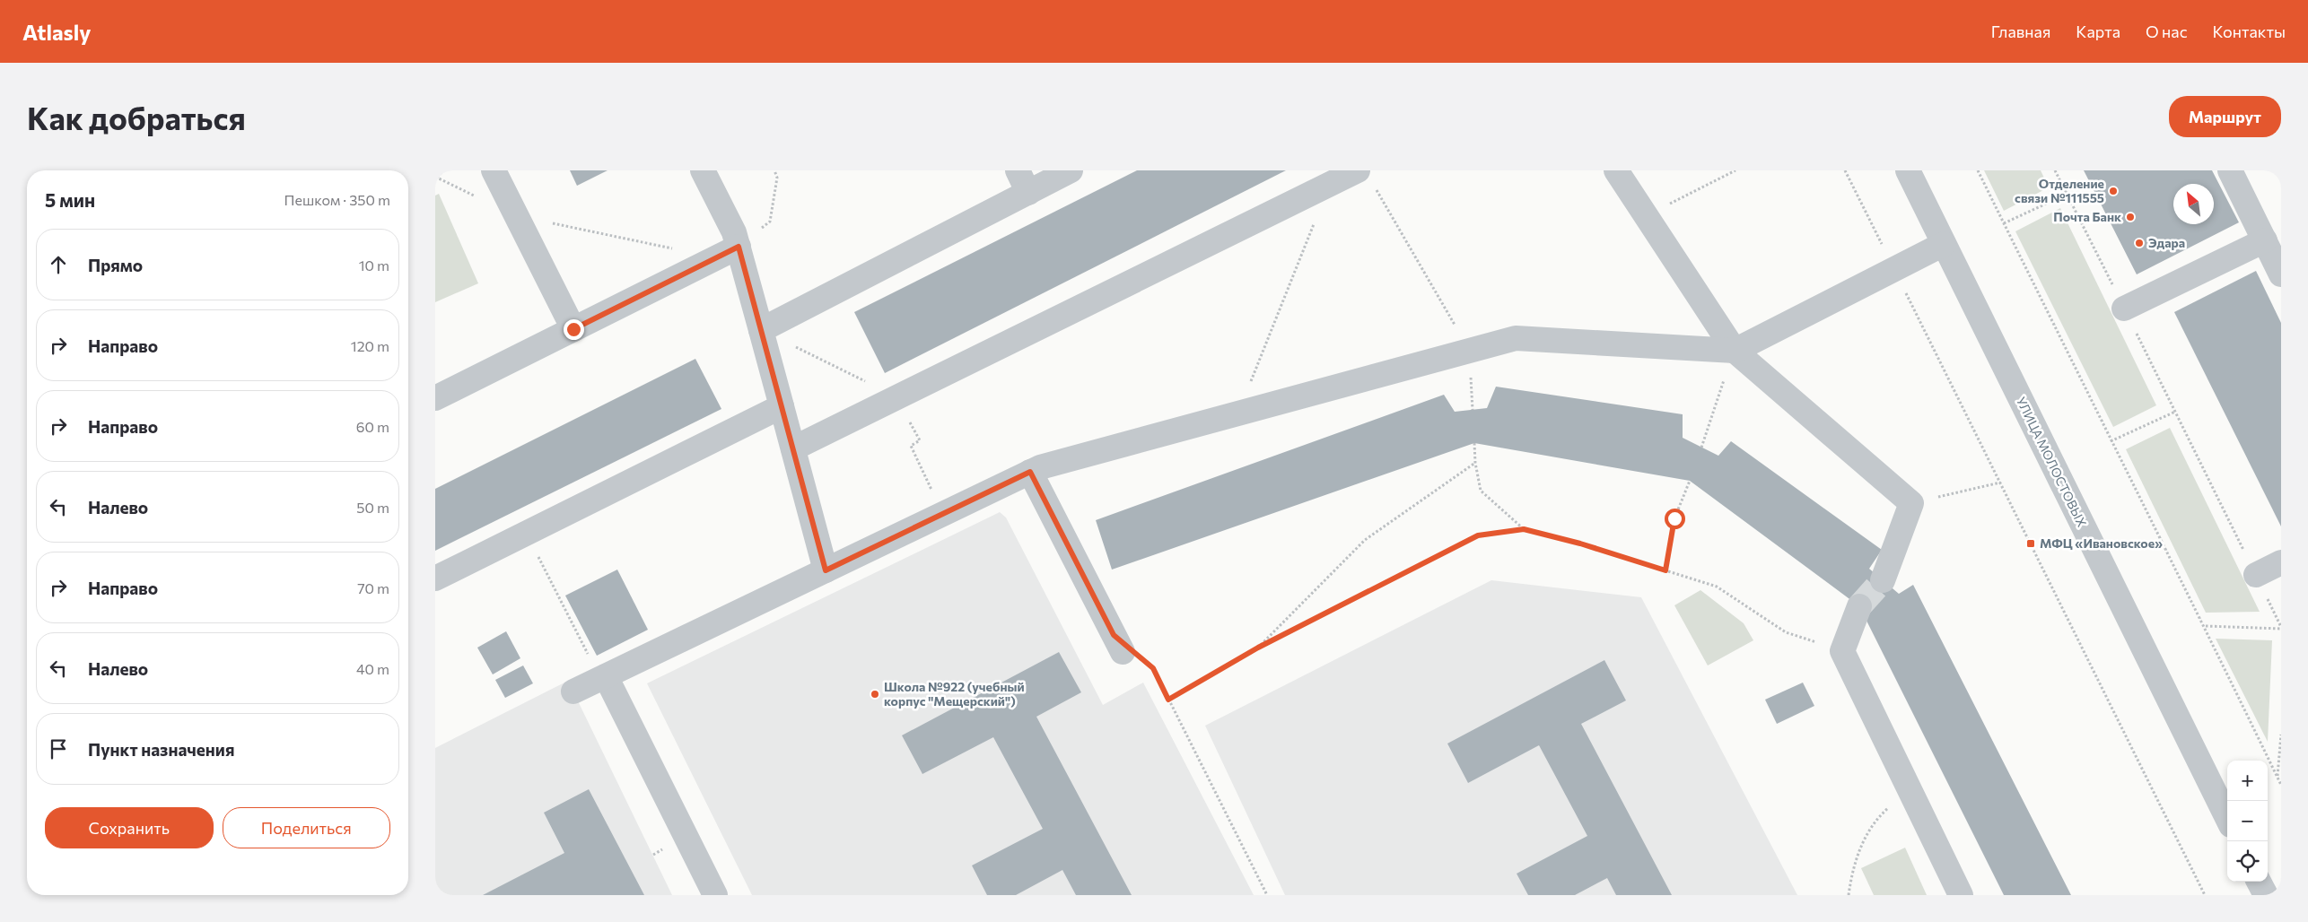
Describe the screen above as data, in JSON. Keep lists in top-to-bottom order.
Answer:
{
  "streets": {
    "street": ["УЛИЦА МОЛОСТОВЫХ"]
  },
  "places": {
    "other": [
      "Отделение связи №111555",
      "Почта Банк",
      "Эдара",
      "Школа №922 (учебный корпус \"Мещерский\")"
    ],
    "transit": ["МФЦ «Ивановское»"]
  },
  "north": "top left",
  "page": {
    "header": "Atlasly",
    "nav": [
      "Главная",
      "Карта",
      "О нас",
      "Контакты"
    ],
    "buttons": [
      "Маршрут",
      ["Сохранить", "Поделиться"]
    ],
    "title": "Как добраться",
    "heading": ["5 мин", "Пешком · 350 m"],
    "list": [
      ["Прямо", "10 m"],
      ["Направо", "120 m"],
      ["Направо", "60 m"],
      ["Налево", "50 m"],
      ["Направо", "70 m"],
      ["Налево", "40 m"],
      "Пункт назначения"
    ],
    "map_buttons": ["+", "−"]
  }
}
